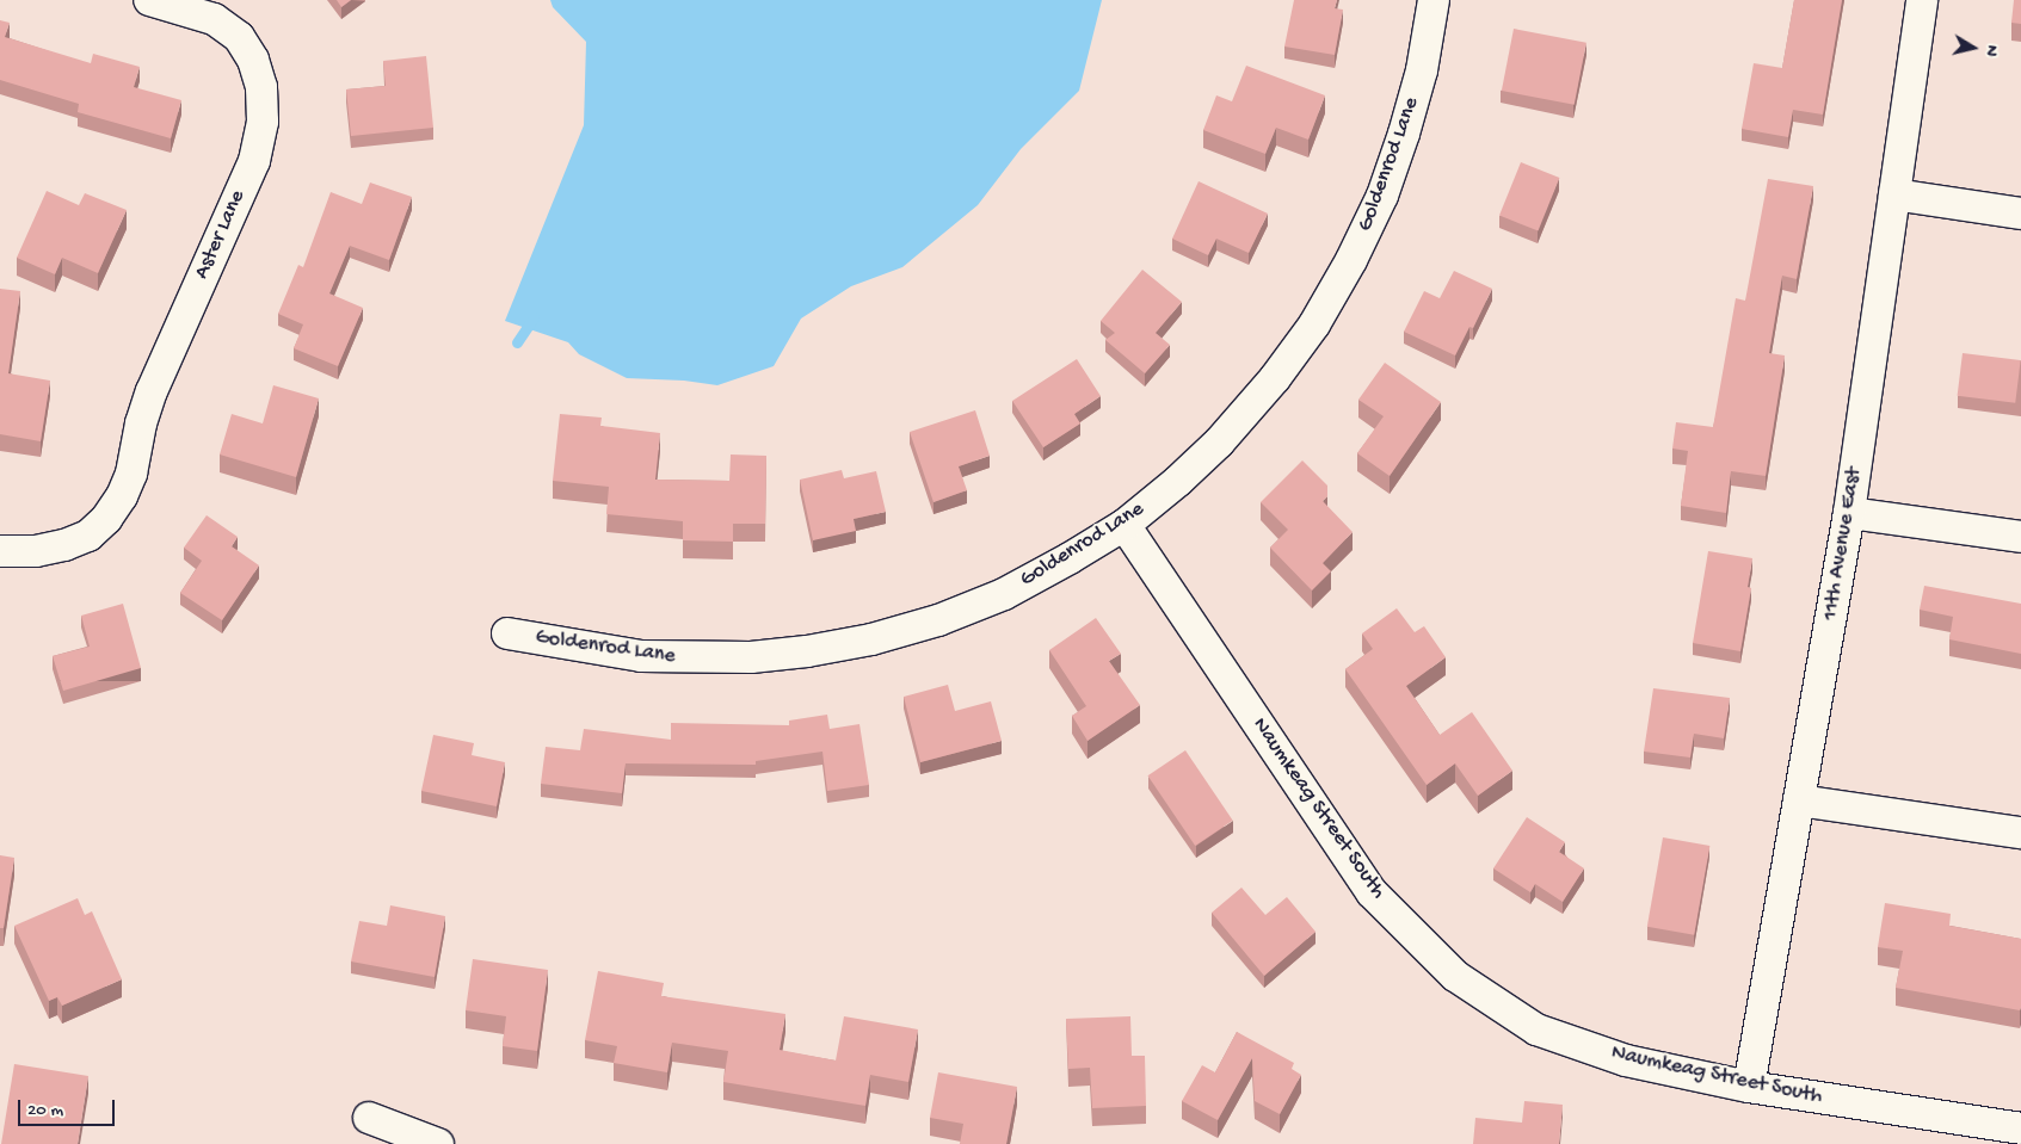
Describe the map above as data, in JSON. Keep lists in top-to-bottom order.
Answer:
{
  "streets": {
    "street": [
      "Goldenrod Lane",
      "Aster Lane",
      "11th Avenue East",
      "Naumkeag Street South"
    ]
  },
  "crossings": [
    ["Goldenrod Lane", "Naumkeag Street South"],
    ["11th Avenue East", "Naumkeag Street South"]
  ],
  "scale_bar": "20 m",
  "north": "right"
}
